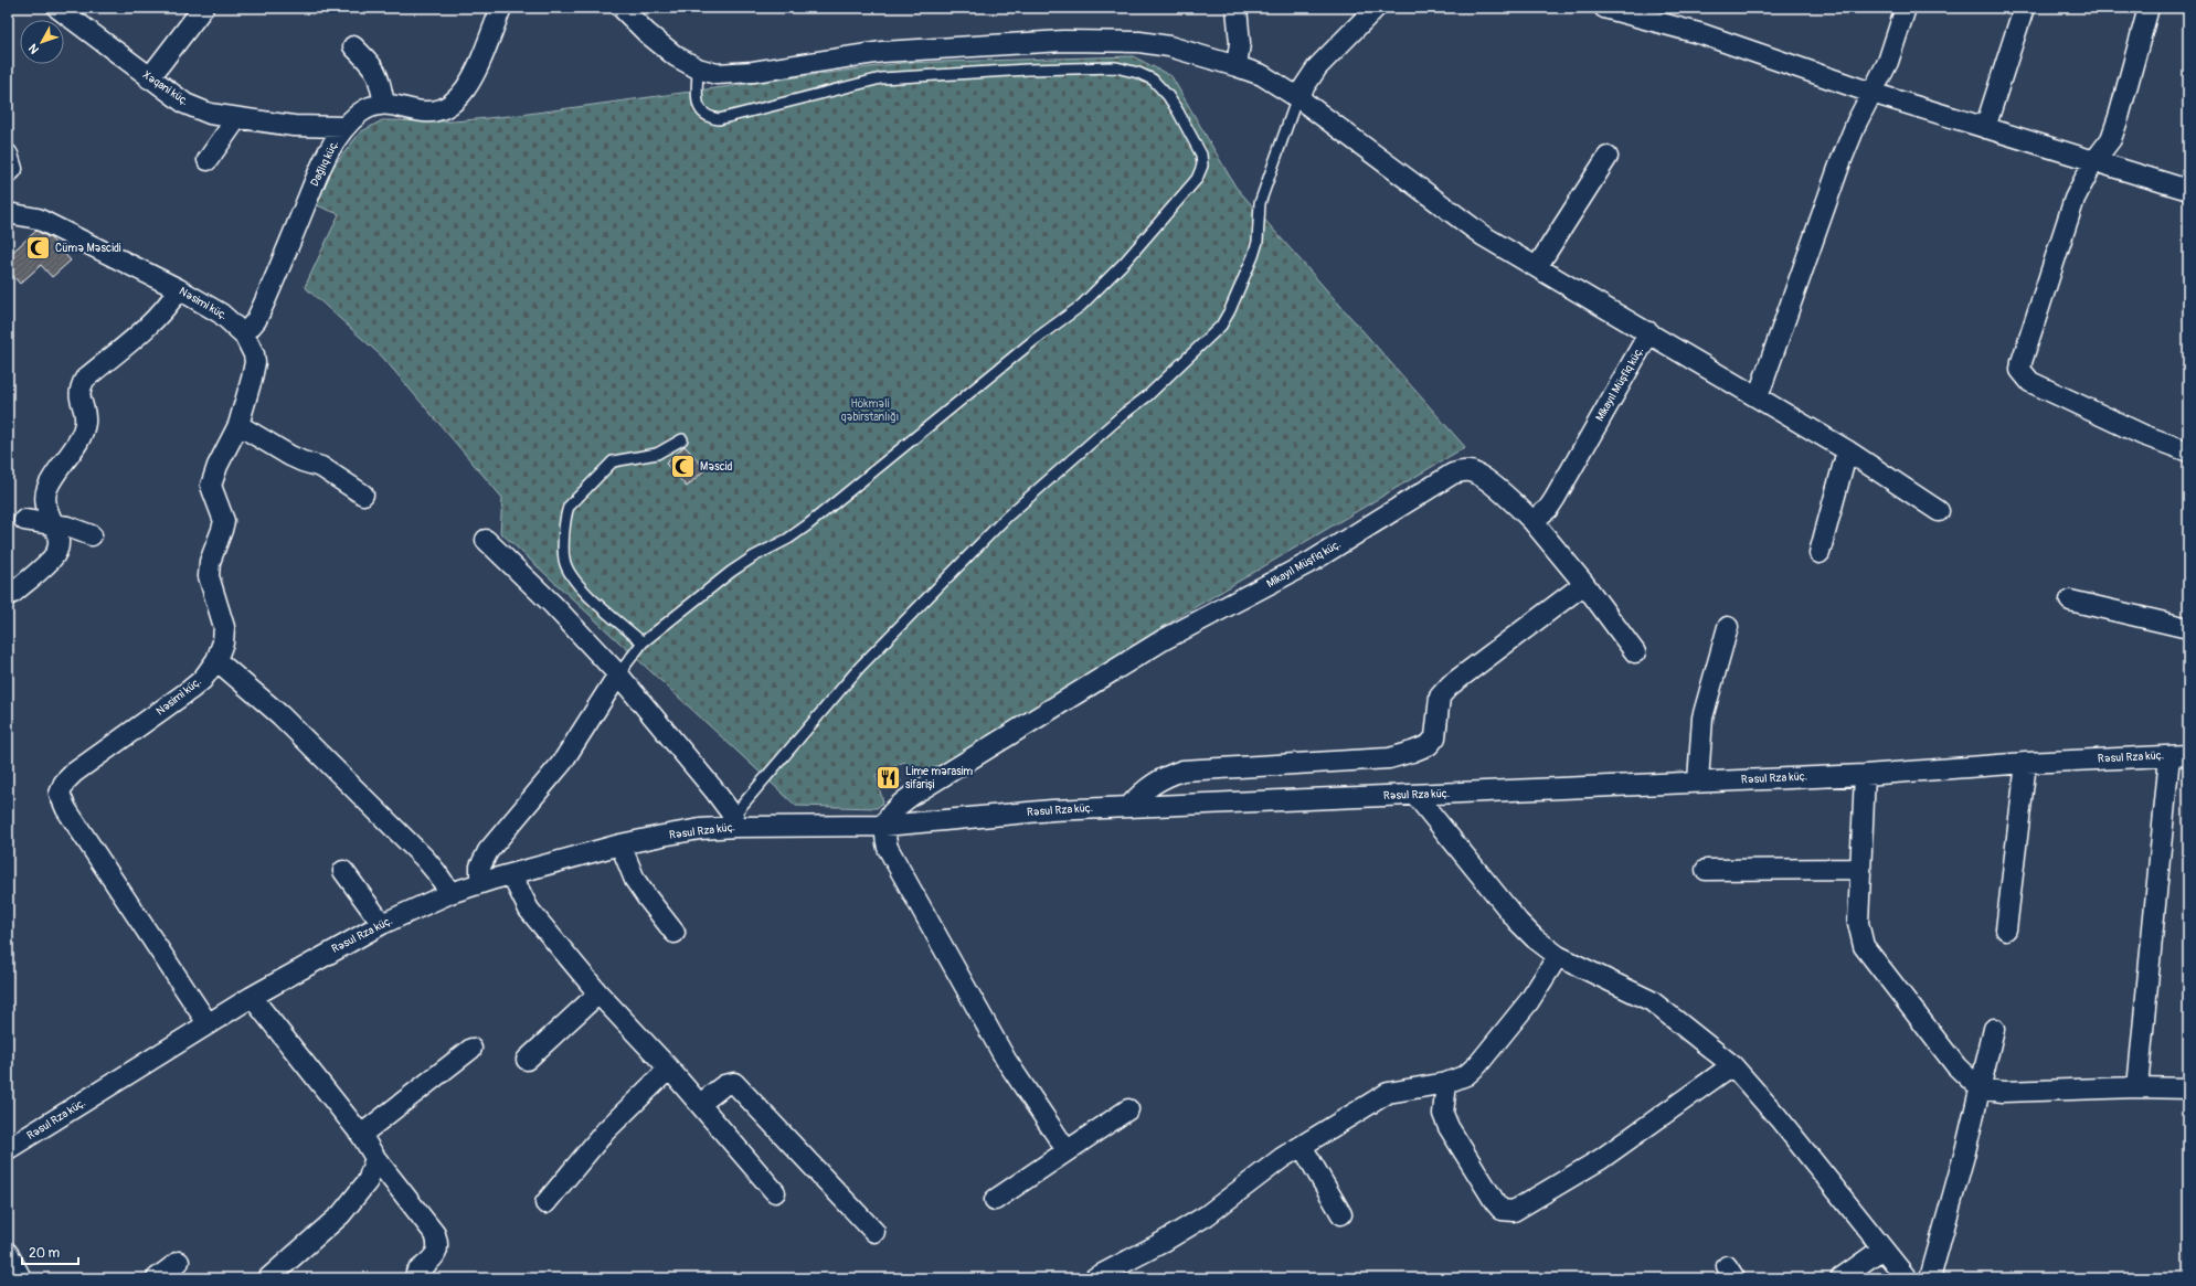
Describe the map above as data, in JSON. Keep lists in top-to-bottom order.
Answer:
{
  "streets": {
    "street": [
      "Xəqani küç.",
      "Dağlıq küç.",
      "Nəsimi küç.",
      "Mikayıl Müşfiq küç.",
      "Rəsul Rza küç."
    ]
  },
  "crossings": [
    ["Xəqani küç.", "Dağlıq küç."],
    ["Dağlıq küç.", "Nəsimi küç."],
    ["Nəsimi küç.", "Rəsul Rza küç."],
    ["Mikayıl Müşfiq küç.", "Rəsul Rza küç."]
  ],
  "parks": ["Hökməli qəbirstanlığı"],
  "places": {
    "mosque": ["Cümə Məscidi", "Məscid"],
    "restaurant": ["Lime mərasim sifarişi"]
  },
  "scale_bar": "20 m",
  "north": "bottom left"
}
